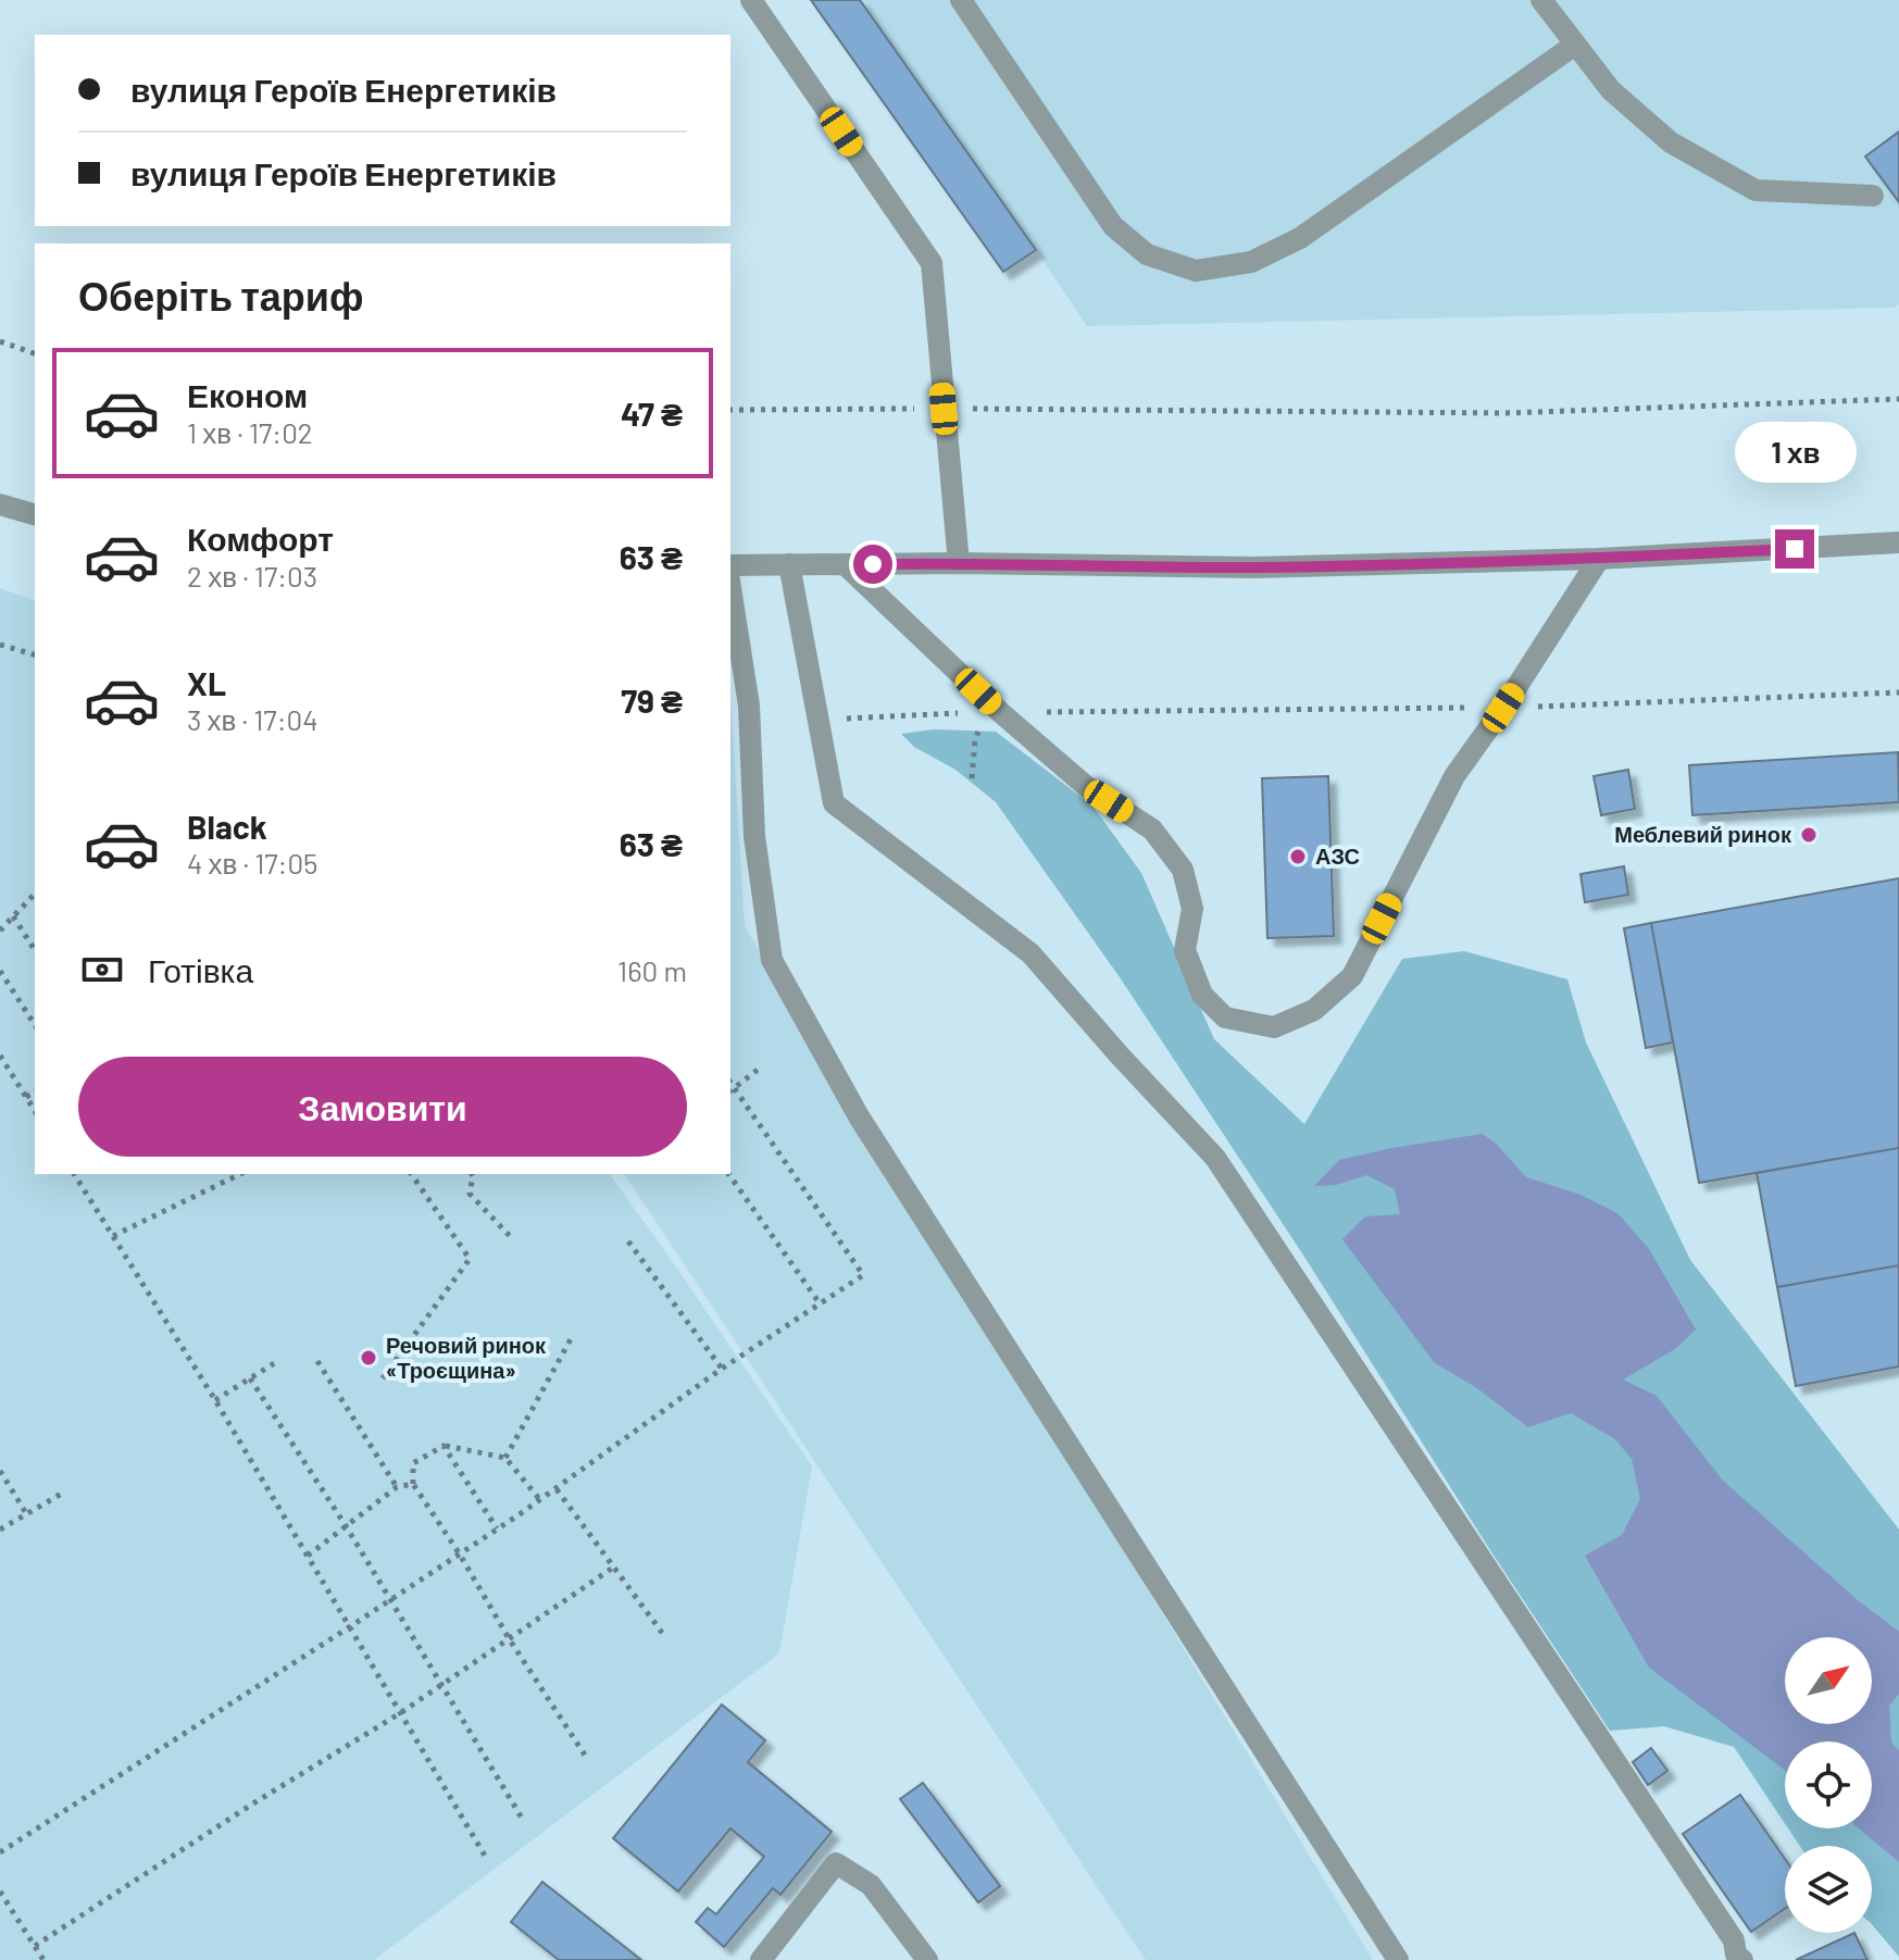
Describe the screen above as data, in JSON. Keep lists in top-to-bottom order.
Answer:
{
  "places": ["Меблевий ринок", "АЗС", "Речовий ринок «Троєщина»"],
  "north": "top right",
  "page": {
    "banner": ["вулиця Героїв Енергетиків", "вулиця Героїв Енергетиків"],
    "heading": "Оберіть тариф",
    "list": [
      {
        "name": "Економ",
        "note": "1 хв · 17:02",
        "value": "47 ₴"
      },
      {
        "name": "Комфорт",
        "note": "2 хв · 17:03",
        "value": "63 ₴"
      },
      {
        "name": "XL",
        "note": "3 хв · 17:04",
        "value": "79 ₴"
      },
      {
        "name": "Black",
        "note": "4 хв · 17:05",
        "value": "63 ₴"
      }
    ],
    "bubble": "1 хв",
    "pay": ["Готівка", "160 m"],
    "buttons": "Замовити"
  }
}
